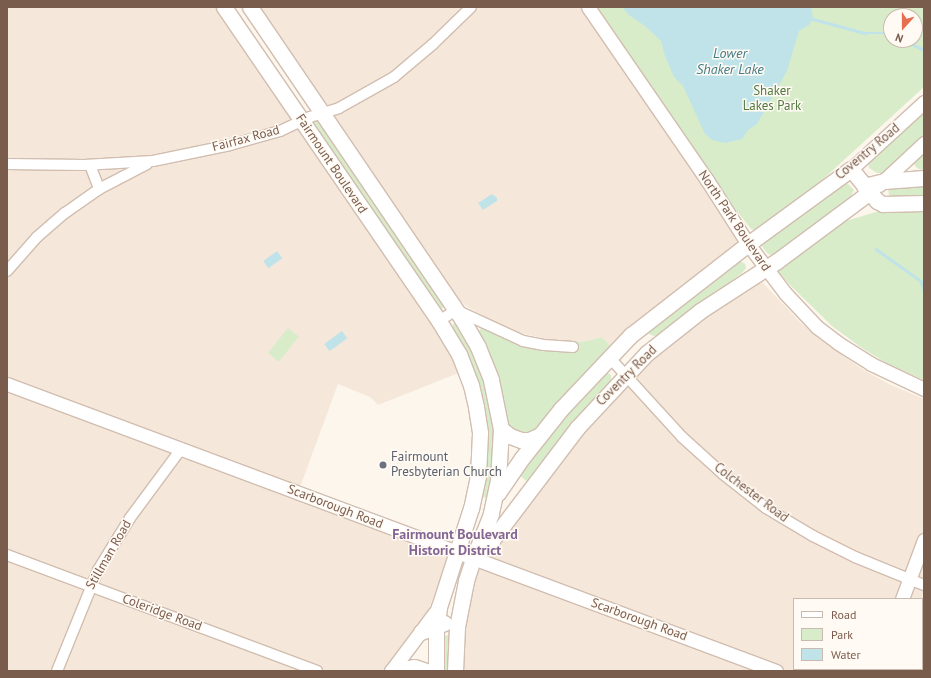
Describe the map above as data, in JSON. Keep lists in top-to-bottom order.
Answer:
{
  "streets": {
    "main road": ["Coventry Road", "Fairmount Boulevard"],
    "street": [
      "Fairfax Road",
      "North Park Boulevard",
      "Colchester Road",
      "Scarborough Road",
      "Stillman Road",
      "Coleridge Road"
    ]
  },
  "crossings": [
    ["Fairfax Road", "Fairmount Boulevard"],
    ["Coventry Road", "Fairmount Boulevard"],
    ["Coventry Road", "North Park Boulevard"],
    ["Coventry Road", "Colchester Road"],
    ["Coventry Road", "Scarborough Road"],
    ["Fairmount Boulevard", "Scarborough Road"],
    ["Scarborough Road", "Stillman Road"],
    ["Stillman Road", "Coleridge Road"]
  ],
  "districts": ["Fairmount Boulevard Historic District"],
  "water": ["Lower Shaker Lake"],
  "parks": ["Shaker Lakes Park"],
  "places": ["Fairmount Presbyterian Church"],
  "legend": ["Road", "Park", "Water"],
  "north": "bottom"
}
